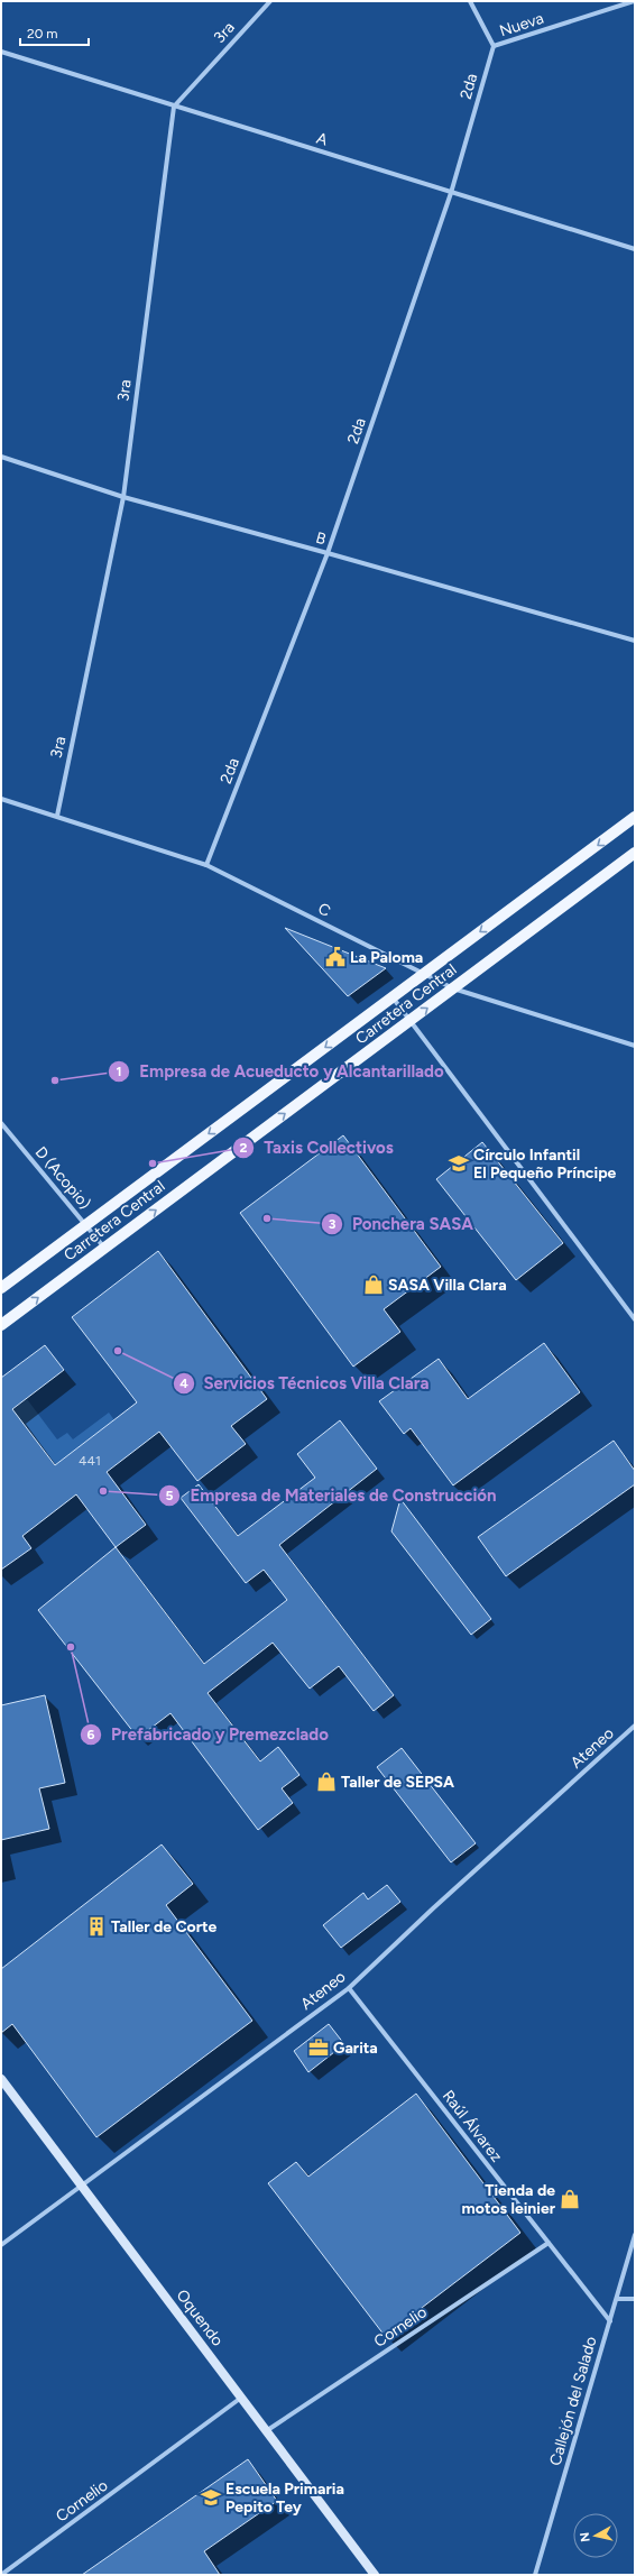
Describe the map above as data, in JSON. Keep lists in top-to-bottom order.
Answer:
{
  "streets": {
    "main road": ["Carretera Central"],
    "street": [
      "Nueva",
      "3ra",
      "2da",
      "A",
      "B",
      "C",
      "D (Acopio)",
      "Ateneo",
      "Raúl Álvarez",
      "Oquendo",
      "Cornelio",
      "Callejón del Salado"
    ]
  },
  "crossings": [
    ["Nueva", "2da"],
    ["3ra", "A"],
    ["3ra", "B"],
    ["3ra", "C"],
    ["2da", "A"],
    ["2da", "B"],
    ["2da", "C"],
    ["C", "Carretera Central"],
    ["Carretera Central", "D (Acopio)"],
    ["Ateneo", "Raúl Álvarez"],
    ["Ateneo", "Oquendo"],
    ["Raúl Álvarez", "Cornelio"],
    ["Raúl Álvarez", "Callejón del Salado"],
    ["Oquendo", "Cornelio"]
  ],
  "places": {
    "public building": ["La Paloma"],
    "other": [
      "Empresa de Acueducto y Alcantarillado",
      "Taxis Collectivos",
      "Ponchera SASA",
      "Servicios Técnicos Villa Clara",
      "Empresa de Materiales de Construcción",
      "Prefabricado y Premezclado"
    ],
    "school or university": ["Círculo Infantil El Pequeño Príncipe", "Escuela Primaria Pepito Tey"],
    "shop": ["SASA Villa Clara", "Taller de SEPSA", "Tienda de motos leinier"],
    "building": ["Taller de Corte"],
    "office": ["Garita"]
  },
  "house_numbers": ["441"],
  "scale_bar": "20 m",
  "north": "left"
}
